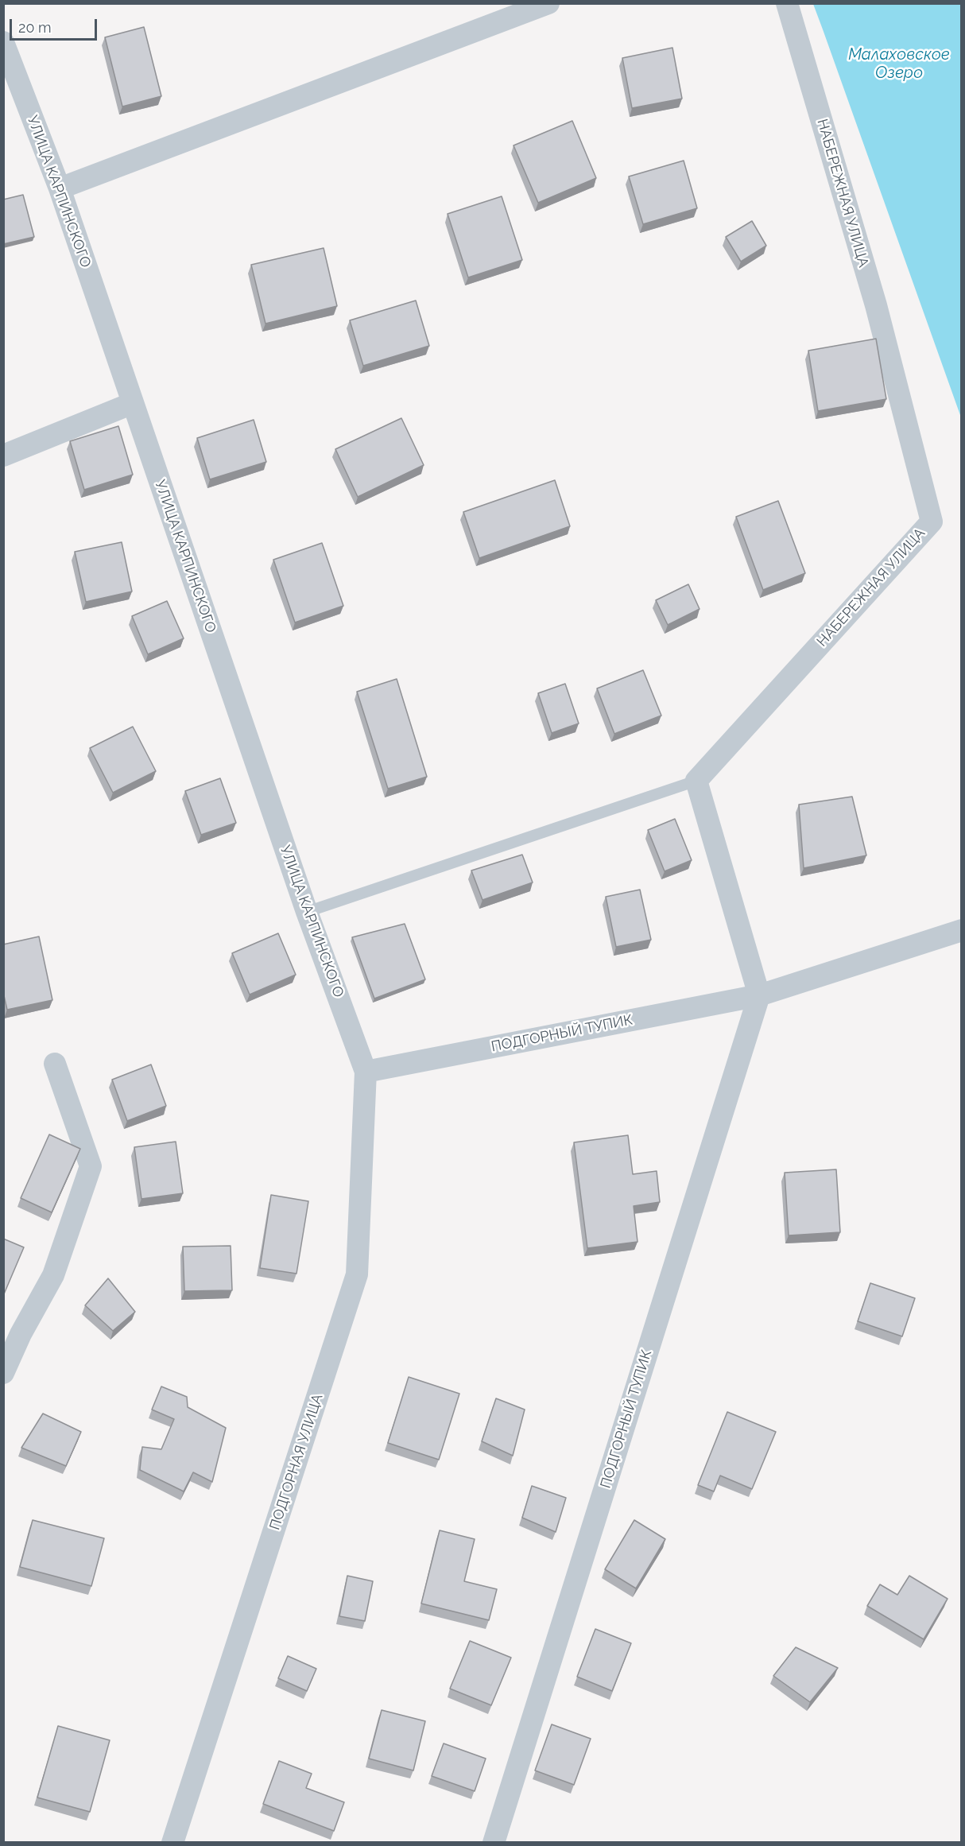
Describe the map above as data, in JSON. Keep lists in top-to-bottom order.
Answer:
{
  "streets": {
    "street": [
      "УЛИЦА КАРПИНСКОГО",
      "НАБЕРЕЖНАЯ УЛИЦА",
      "ПОДГОРНЫЙ ТУПИК",
      "ПОДГОРНАЯ УЛИЦА"
    ]
  },
  "crossings": [
    ["УЛИЦА КАРПИНСКОГО", "ПОДГОРНЫЙ ТУПИК"],
    ["УЛИЦА КАРПИНСКОГО", "ПОДГОРНАЯ УЛИЦА"],
    ["ПОДГОРНЫЙ ТУПИК", "ПОДГОРНАЯ УЛИЦА"]
  ],
  "water": ["Малаховское Озеро"],
  "scale_bar": "20 m"
}
